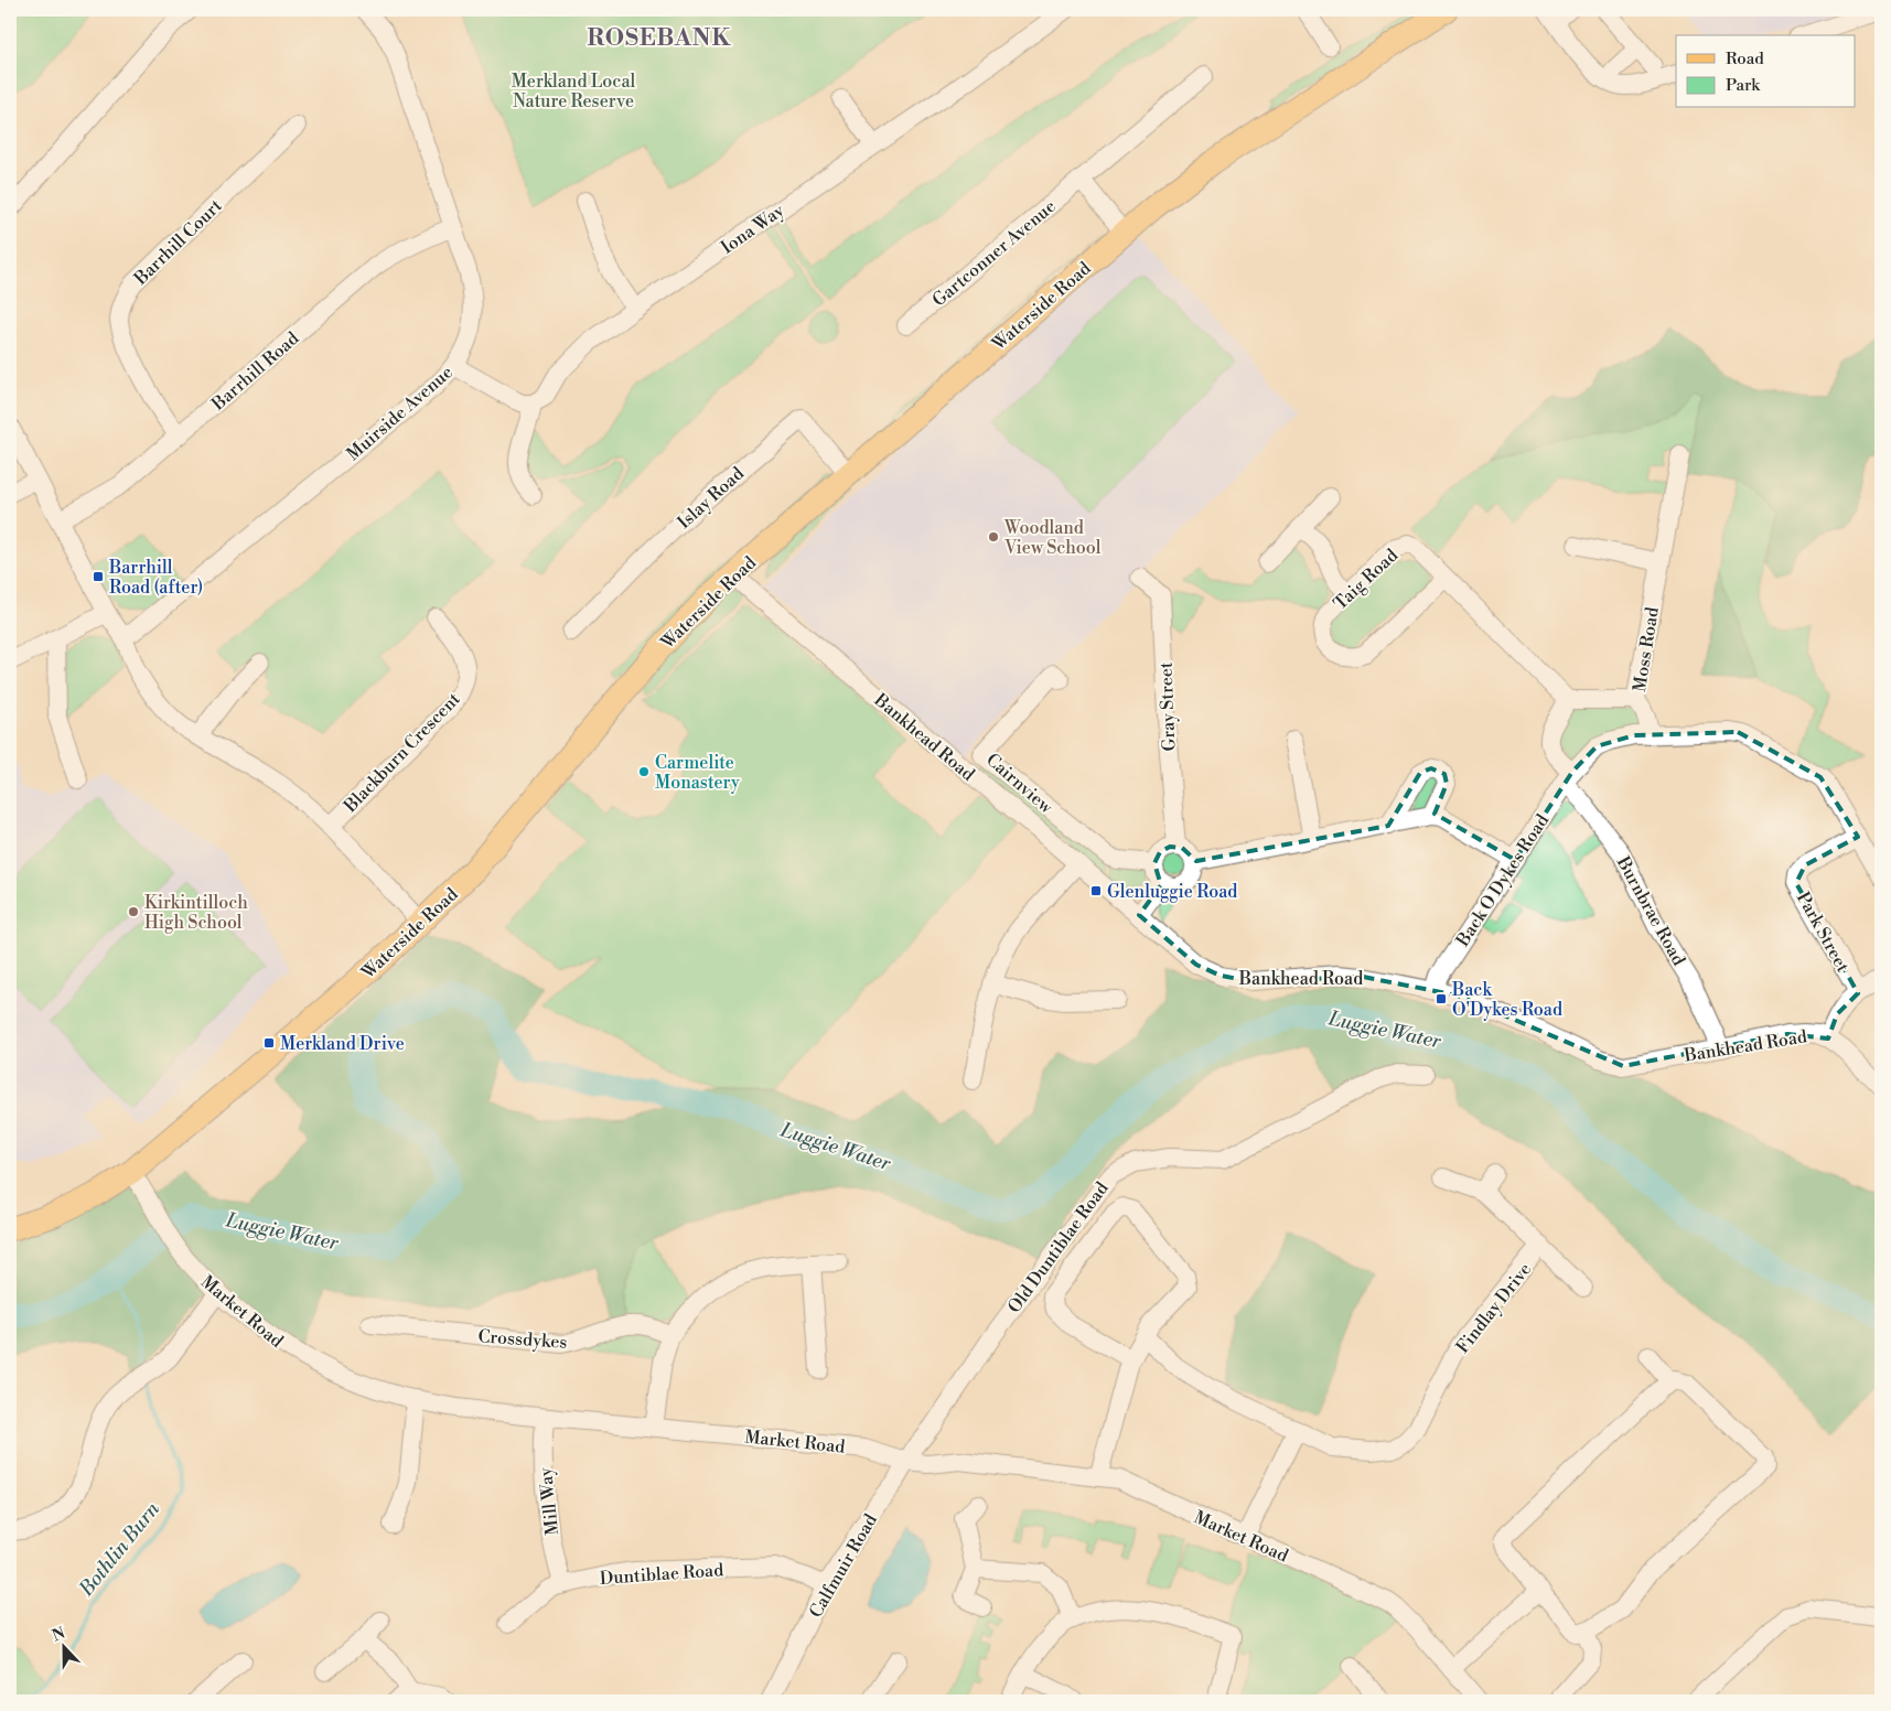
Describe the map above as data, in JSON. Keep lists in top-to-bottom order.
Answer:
{
  "streets": {
    "main road": ["Waterside Road"],
    "street": [
      "Iona Way",
      "Barrhill Court",
      "Gartconner Avenue",
      "Barrhill Road",
      "Muirside Avenue",
      "Islay Road",
      "Taig Road",
      "Moss Road",
      "Gray Street",
      "Bankhead Road",
      "Blackburn Crescent",
      "Cairnview",
      "Back O Dykes Road",
      "Burnbrae Road",
      "Park Street",
      "Old Duntiblae Road",
      "Findlay Drive",
      "Market Road",
      "Crossdykes",
      "Mill Way",
      "Calfmuir Road",
      "Duntiblae Road"
    ]
  },
  "crossings": [
    ["Barrhill Court", "Barrhill Road"],
    ["Waterside Road", "Islay Road"],
    ["Waterside Road", "Bankhead Road"],
    ["Waterside Road", "Market Road"],
    ["Barrhill Road", "Muirside Avenue"],
    ["Moss Road", "Back O Dykes Road"],
    ["Gray Street", "Cairnview"],
    ["Bankhead Road", "Back O Dykes Road"],
    ["Bankhead Road", "Burnbrae Road"],
    ["Back O Dykes Road", "Burnbrae Road"],
    ["Back O Dykes Road", "Park Street"],
    ["Old Duntiblae Road", "Market Road"],
    ["Old Duntiblae Road", "Calfmuir Road"],
    ["Market Road", "Mill Way"],
    ["Market Road", "Calfmuir Road"],
    ["Mill Way", "Duntiblae Road"],
    ["Calfmuir Road", "Duntiblae Road"]
  ],
  "districts": ["ROSEBANK"],
  "water": ["Luggie Water", "Bothlin Burn"],
  "parks": ["Merkland Local Nature Reserve"],
  "places": {
    "other": ["Woodland View School", "Carmelite Monastery", "Kirkintilloch High School"],
    "transit": [
      "Barrhill Road (after)",
      "Glenluggie Road",
      "Back O'Dykes Road",
      "Merkland Drive"
    ]
  },
  "legend": ["Road", "Park"],
  "north": "top"
}
